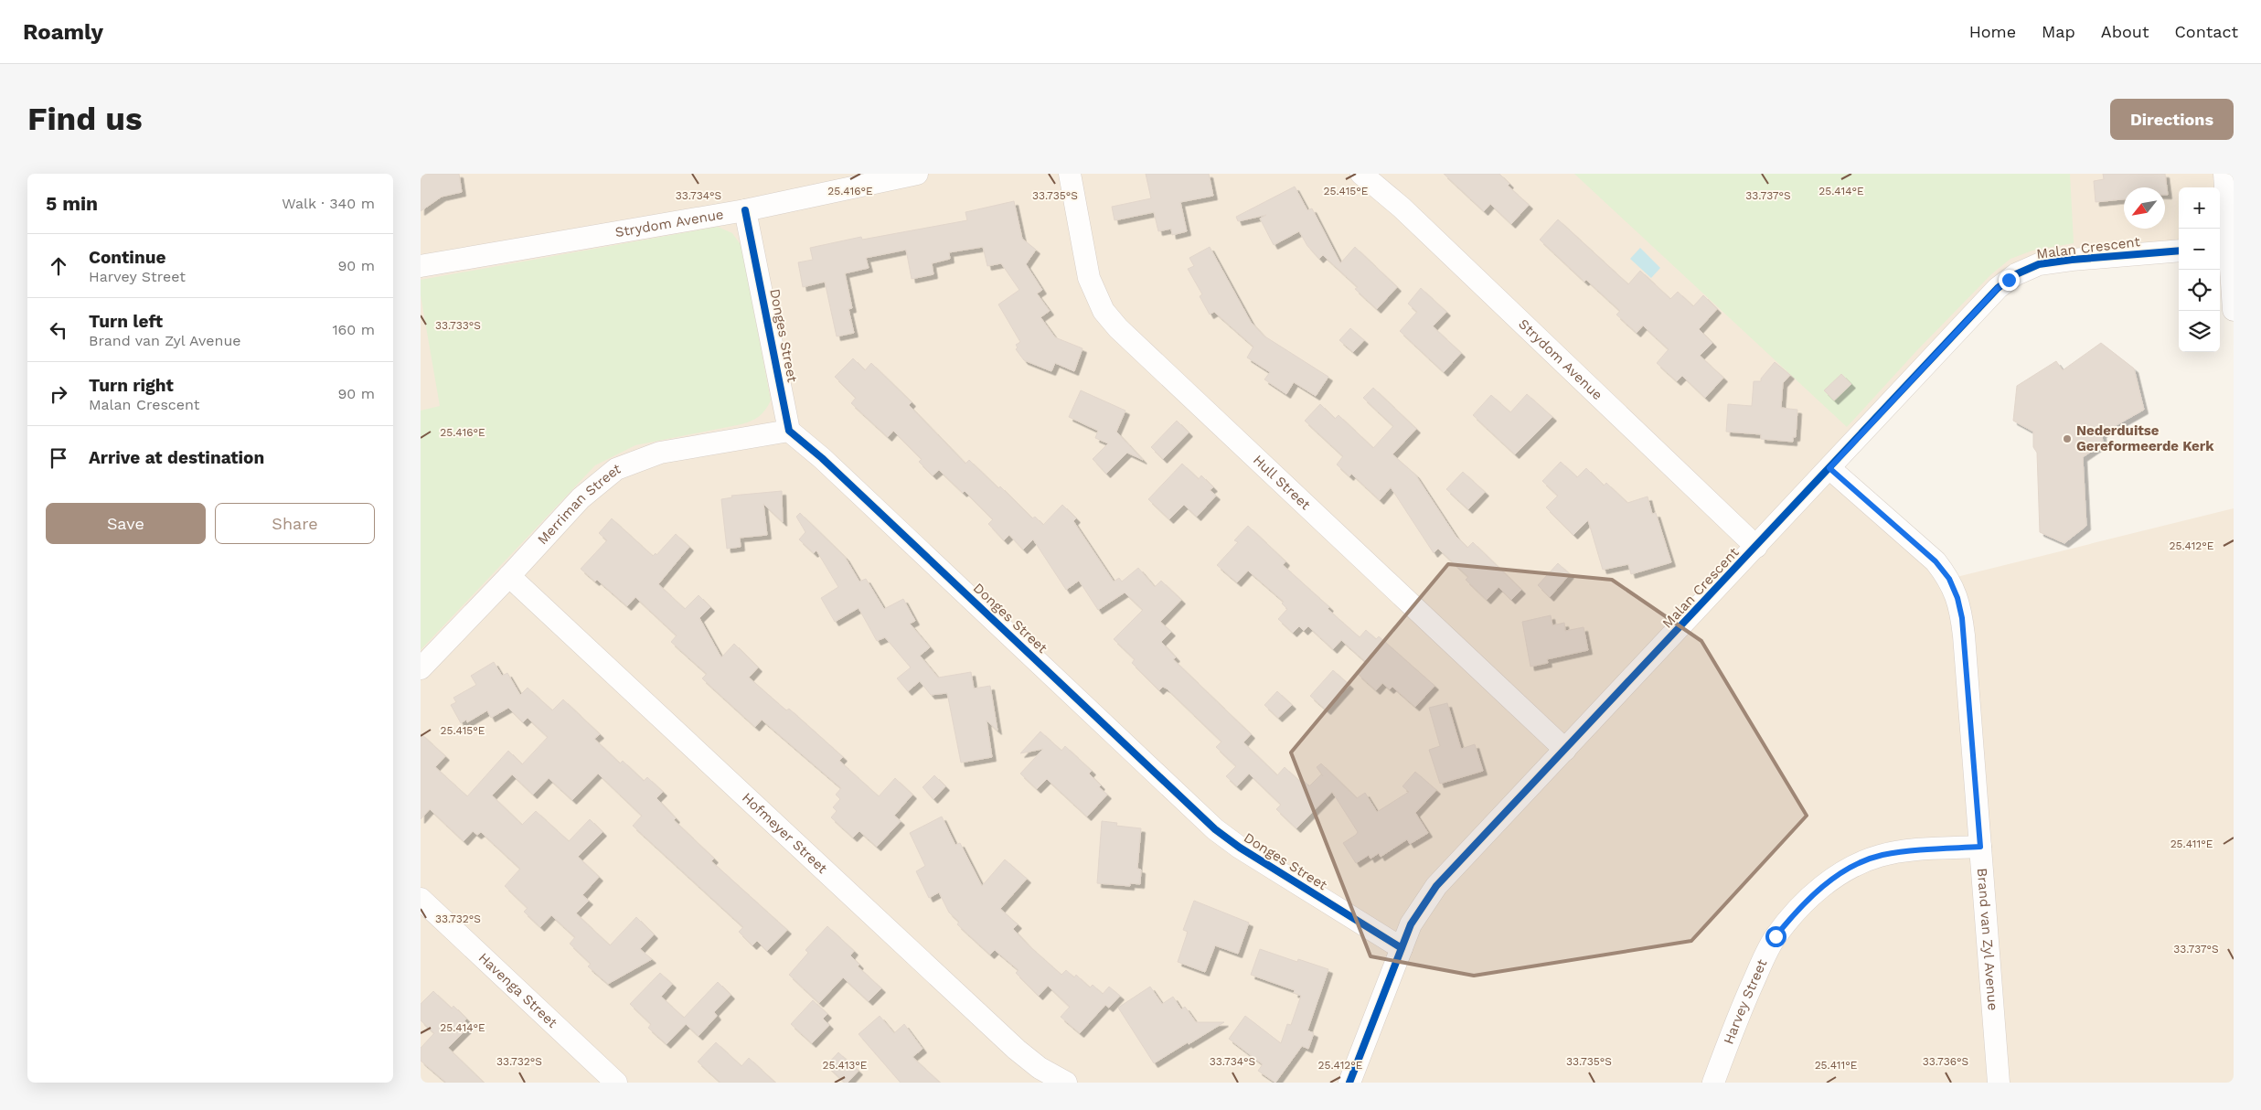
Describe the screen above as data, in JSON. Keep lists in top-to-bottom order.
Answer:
{
  "streets": {
    "street": [
      "Strydom Avenue",
      "Malan Crescent",
      "Donges Street",
      "Hull Street",
      "Merriman Street",
      "Hofmeyer Street",
      "Brand van Zyl Avenue",
      "Havenga Street",
      "Harvey Street"
    ]
  },
  "crossings": [
    ["Strydom Avenue", "Malan Crescent"],
    ["Strydom Avenue", "Donges Street"],
    ["Malan Crescent", "Donges Street"],
    ["Malan Crescent", "Hull Street"],
    ["Malan Crescent", "Brand van Zyl Avenue"],
    ["Donges Street", "Merriman Street"],
    ["Merriman Street", "Hofmeyer Street"],
    ["Brand van Zyl Avenue", "Harvey Street"]
  ],
  "places": ["Nederduitse Gereformeerde Kerk"],
  "north": "bottom left",
  "page": {
    "header": "Roamly",
    "nav": [
      "Home",
      "Map",
      "About",
      "Contact"
    ],
    "buttons": [
      "Directions",
      ["Save", "Share"]
    ],
    "title": "Find us",
    "heading": ["5 min", "Walk · 340 m"],
    "map_buttons": ["+", "−"],
    "list": [
      ["Continue", "Harvey Street", "90 m"],
      ["Turn left", "Brand van Zyl Avenue", "160 m"],
      ["Turn right", "Malan Crescent", "90 m"],
      "Arrive at destination"
    ]
  },
  "coordinates": [
    "25.416°E",
    "25.415°E",
    "25.414°E",
    "33.735°S",
    "33.734°S",
    "33.737°S",
    "33.733°S",
    "25.412°E",
    "25.411°E",
    "33.732°S",
    "33.736°S",
    "25.413°E"
  ]
}
